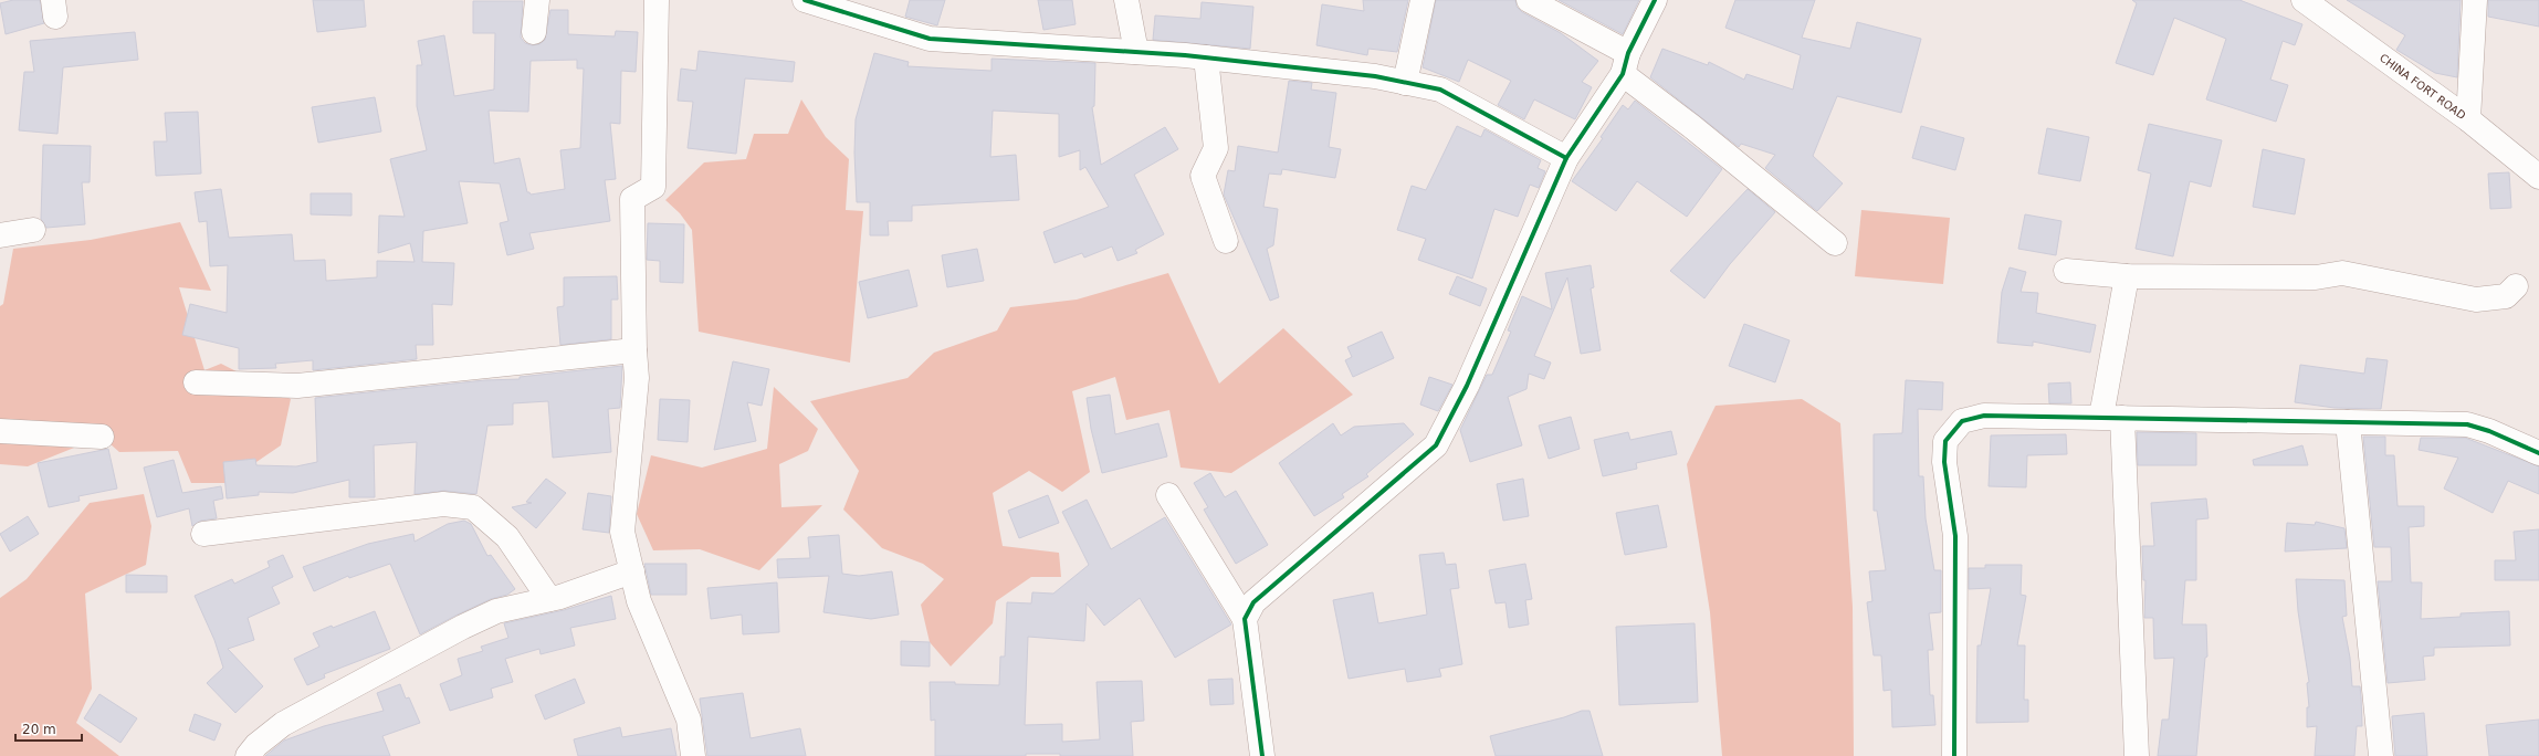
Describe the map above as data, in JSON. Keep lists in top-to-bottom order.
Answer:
{
  "streets": {
    "street": ["CHINA FORT ROAD"]
  },
  "scale_bar": "20 m"
}
